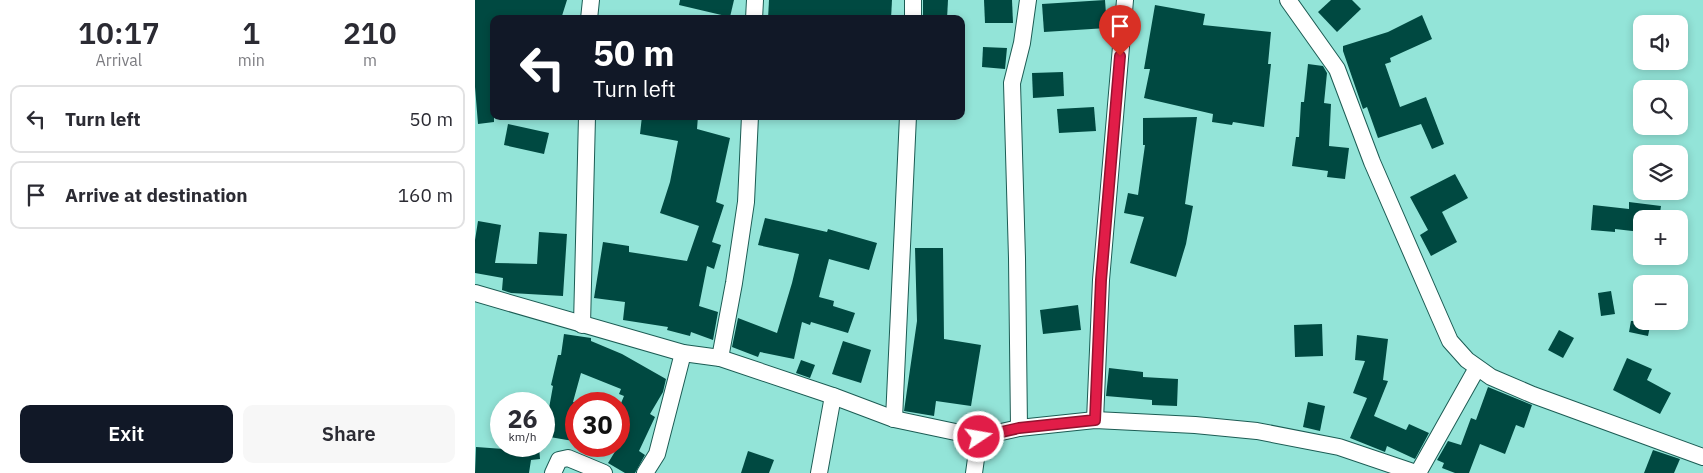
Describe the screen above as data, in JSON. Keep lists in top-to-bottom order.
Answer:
{
  "page": {
    "eta": [
      "10:17",
      "Arrival",
      "1",
      "min",
      "210",
      "m"
    ],
    "map_buttons": ["+", "−"],
    "turn": ["50 m", "Turn left"],
    "list": [
      {
        "name": "Turn left",
        "value": "50 m"
      },
      {
        "name": "Arrive at destination",
        "value": "160 m"
      }
    ],
    "speed": "26 km/h",
    "limit": "30",
    "buttons": ["Exit", "Share"]
  }
}
